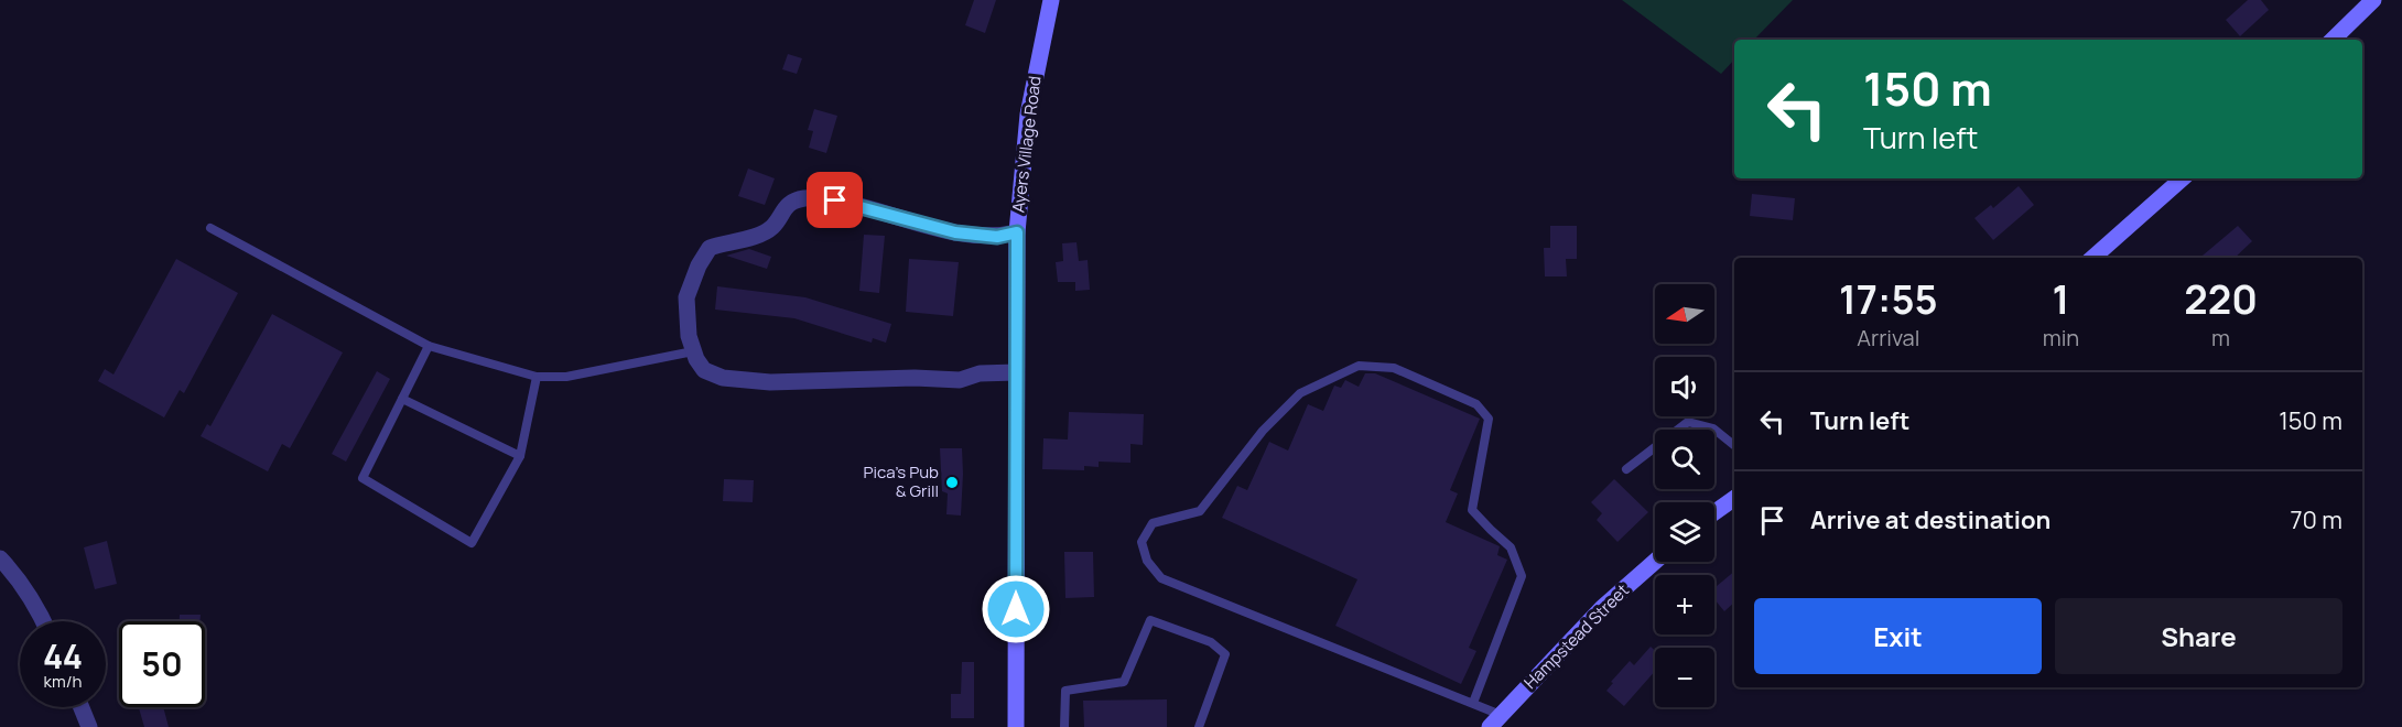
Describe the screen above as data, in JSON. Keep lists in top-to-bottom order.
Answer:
{
  "streets": {
    "main road": ["Ayers Village Road", "Hampstead Street"]
  },
  "places": ["Pica's Pub & Grill"],
  "north": "left",
  "page": {
    "turn": ["150 m", "Turn left"],
    "eta": [
      "17:55",
      "Arrival",
      "1",
      "min",
      "220",
      "m"
    ],
    "map_buttons": ["+", "−"],
    "list": [
      {
        "name": "Turn left",
        "value": "150 m"
      },
      {
        "name": "Arrive at destination",
        "value": "70 m"
      }
    ],
    "buttons": ["Exit", "Share"],
    "speed": "44 km/h",
    "limit": "50"
  }
}
